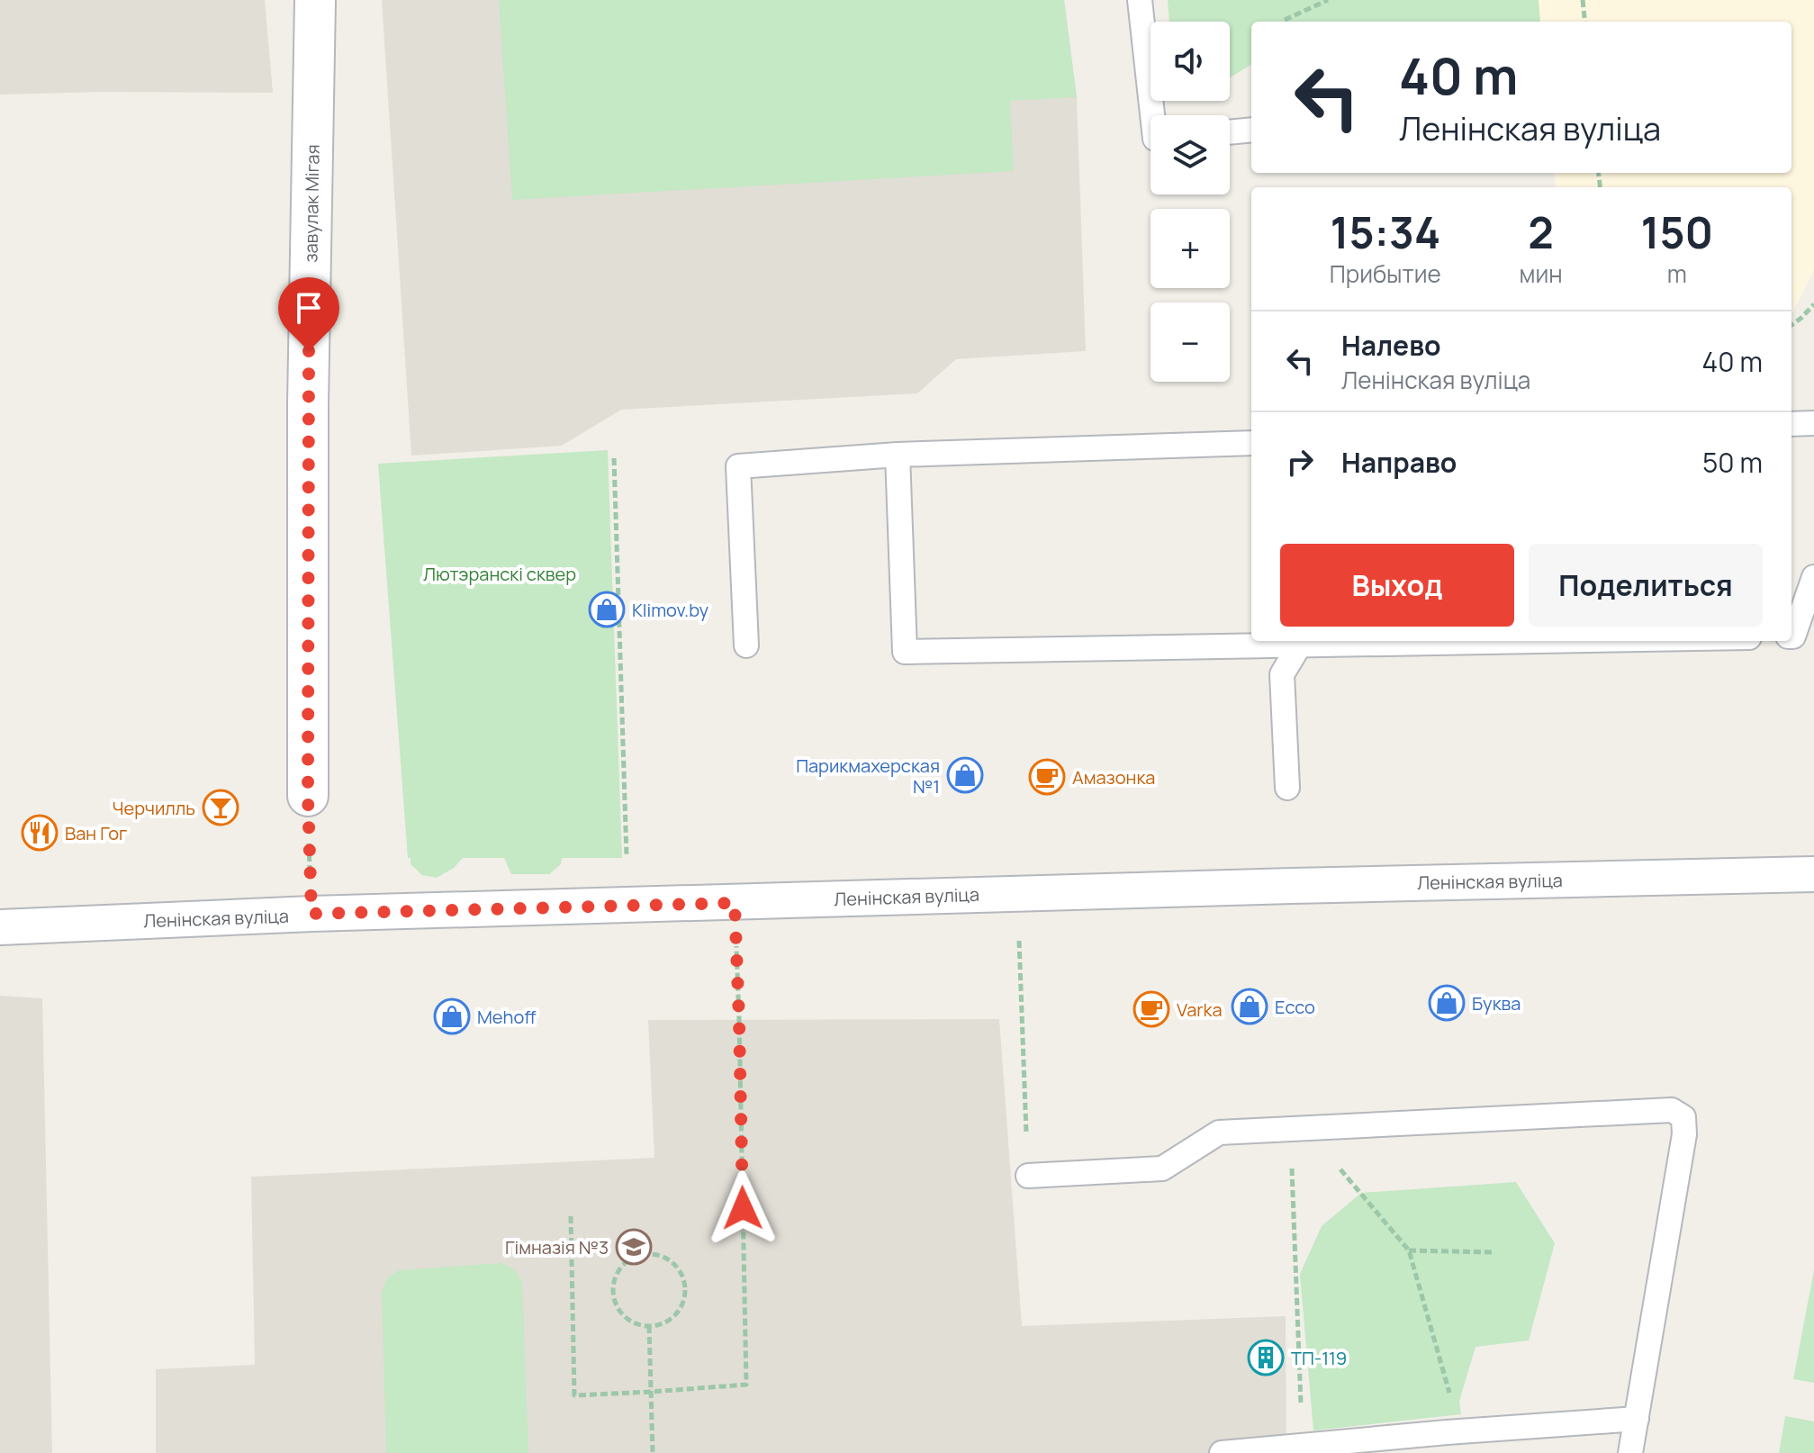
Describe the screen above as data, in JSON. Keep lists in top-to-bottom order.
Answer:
{
  "streets": {
    "street": ["завулак Мігая", "Ленінская вуліца"]
  },
  "parks": ["Лютэранскі сквер"],
  "places": {
    "shop": [
      "Klimov.by",
      "Парикмахерская №1",
      "Буква",
      "Ecco",
      "Mehoff"
    ],
    "cafe": ["Амазонка", "Varka"],
    "bar": ["Черчилль"],
    "restaurant": ["Ван Гог"],
    "school or university": ["Гімназія №3"],
    "building": ["ТП-119"]
  },
  "page": {
    "map_buttons": ["+", "−"],
    "turn": ["40 m", "Ленінская вуліца"],
    "eta": [
      "15:34",
      "Прибытие",
      "2",
      "мин",
      "150",
      "m"
    ],
    "list": [
      {
        "name": "Налево",
        "note": "Ленінская вуліца",
        "value": "40 m"
      },
      {
        "name": "Направо",
        "value": "50 m"
      }
    ],
    "buttons": ["Выход", "Поделиться"]
  }
}
